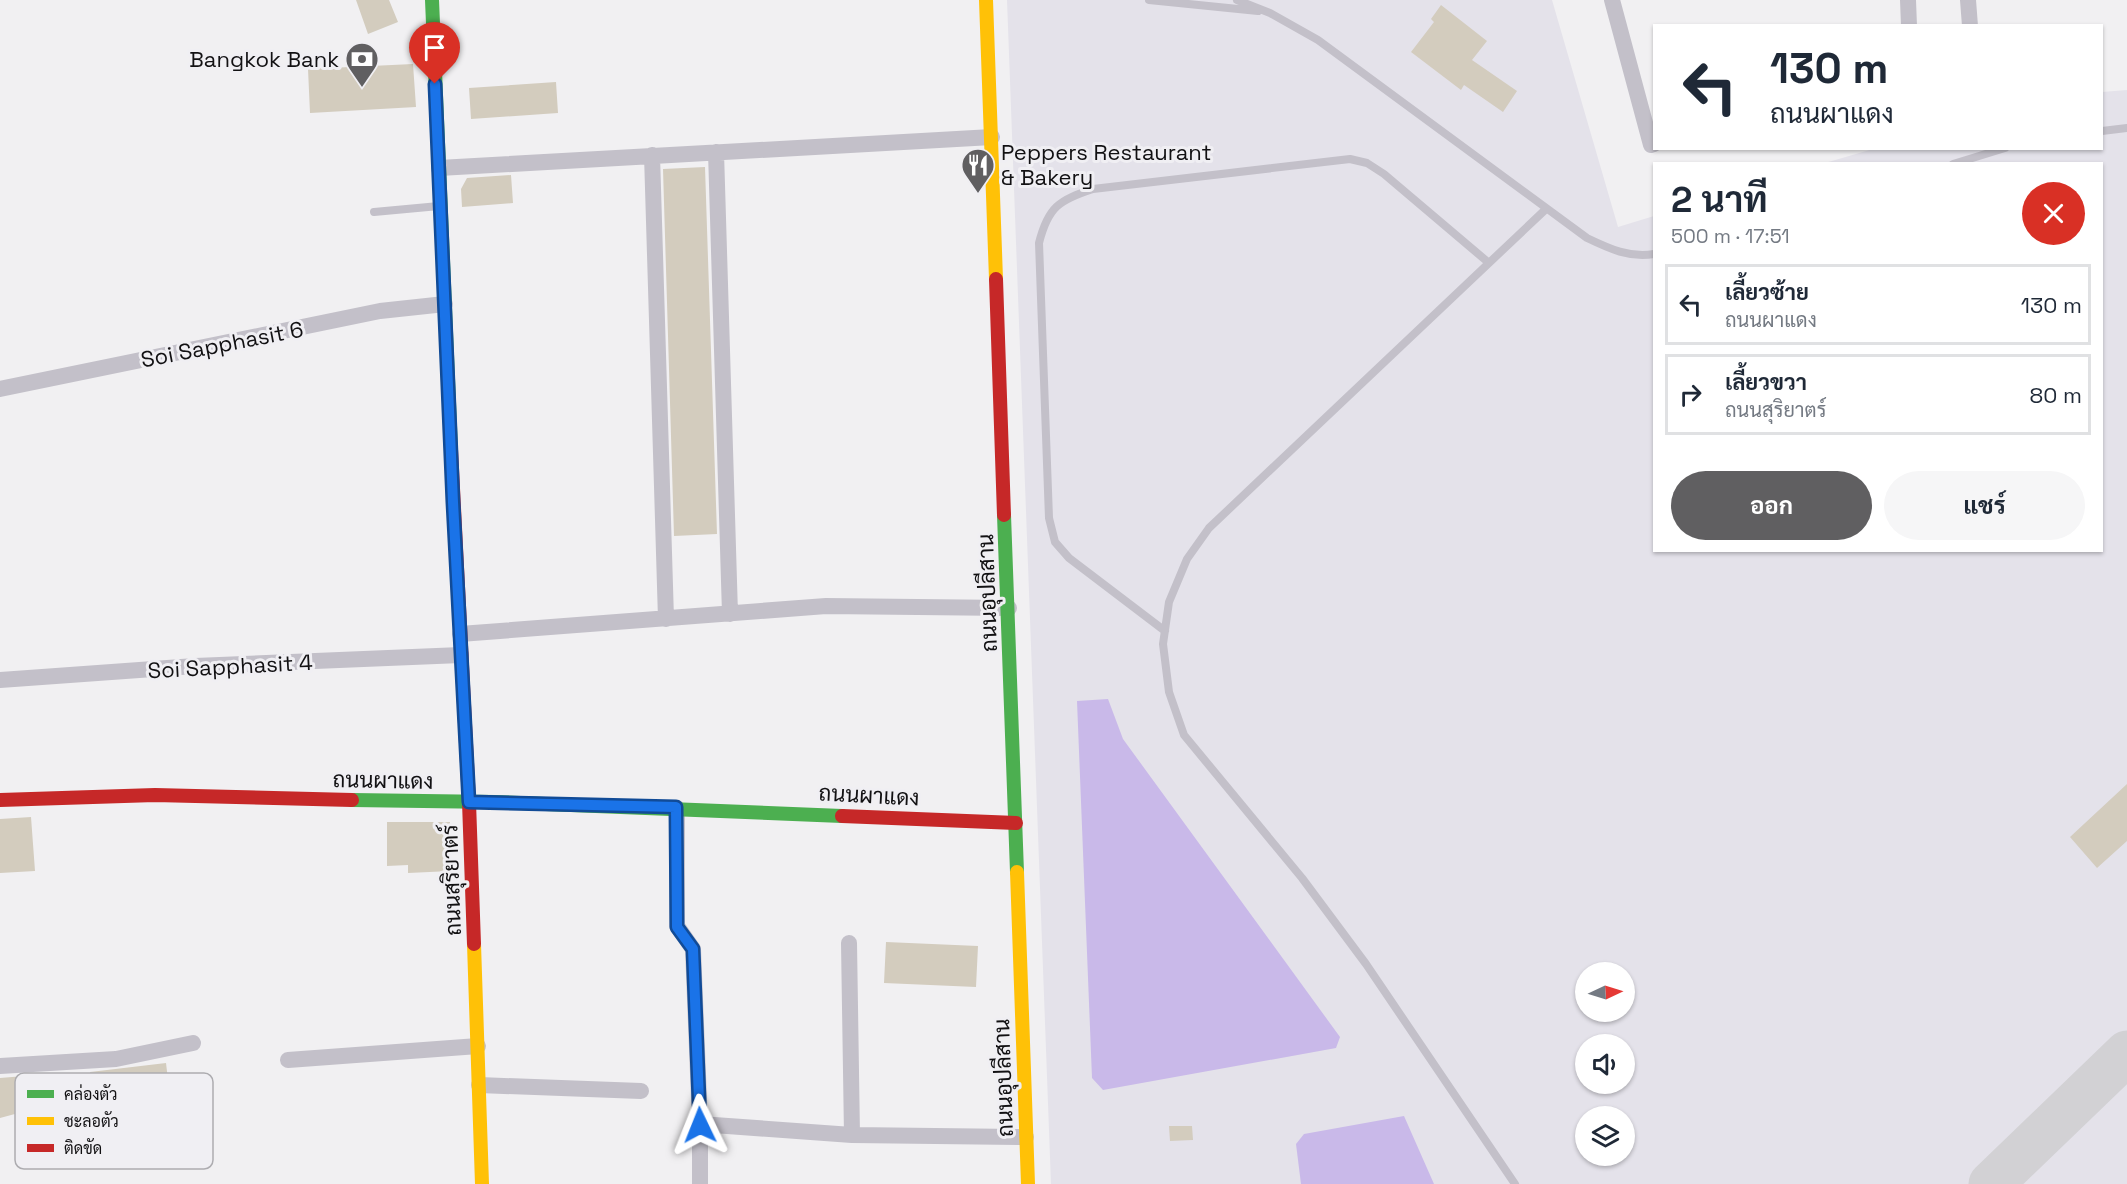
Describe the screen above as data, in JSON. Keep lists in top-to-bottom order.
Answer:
{
  "streets": {
    "street": [
      "Soi Sapphasit 6",
      "ถนนอุปลีสาน",
      "Soi Sapphasit 4",
      "ถนนผาแดง",
      "ถนนสุริยาตร์"
    ]
  },
  "crossings": [
    ["Soi Sapphasit 6", "ถนนสุริยาตร์"],
    ["ถนนอุปลีสาน", "ถนนผาแดง"],
    ["Soi Sapphasit 4", "ถนนสุริยาตร์"],
    ["ถนนผาแดง", "ถนนสุริยาตร์"]
  ],
  "places": {
    "bank": ["Bangkok Bank"],
    "restaurant": ["Peppers Restaurant & Bakery"]
  },
  "legend": ["คล่องตัว", "ชะลอตัว", "ติดขัด"],
  "north": "right",
  "page": {
    "turn": ["130 m", "ถนนผาแดง"],
    "heading": ["2 นาที", "500 m · 17:51"],
    "list": [
      {
        "name": "เลี้ยวซ้าย",
        "note": "ถนนผาแดง",
        "value": "130 m"
      },
      {
        "name": "เลี้ยวขวา",
        "note": "ถนนสุริยาตร์",
        "value": "80 m"
      }
    ],
    "buttons": ["ออก", "แชร์"]
  }
}
